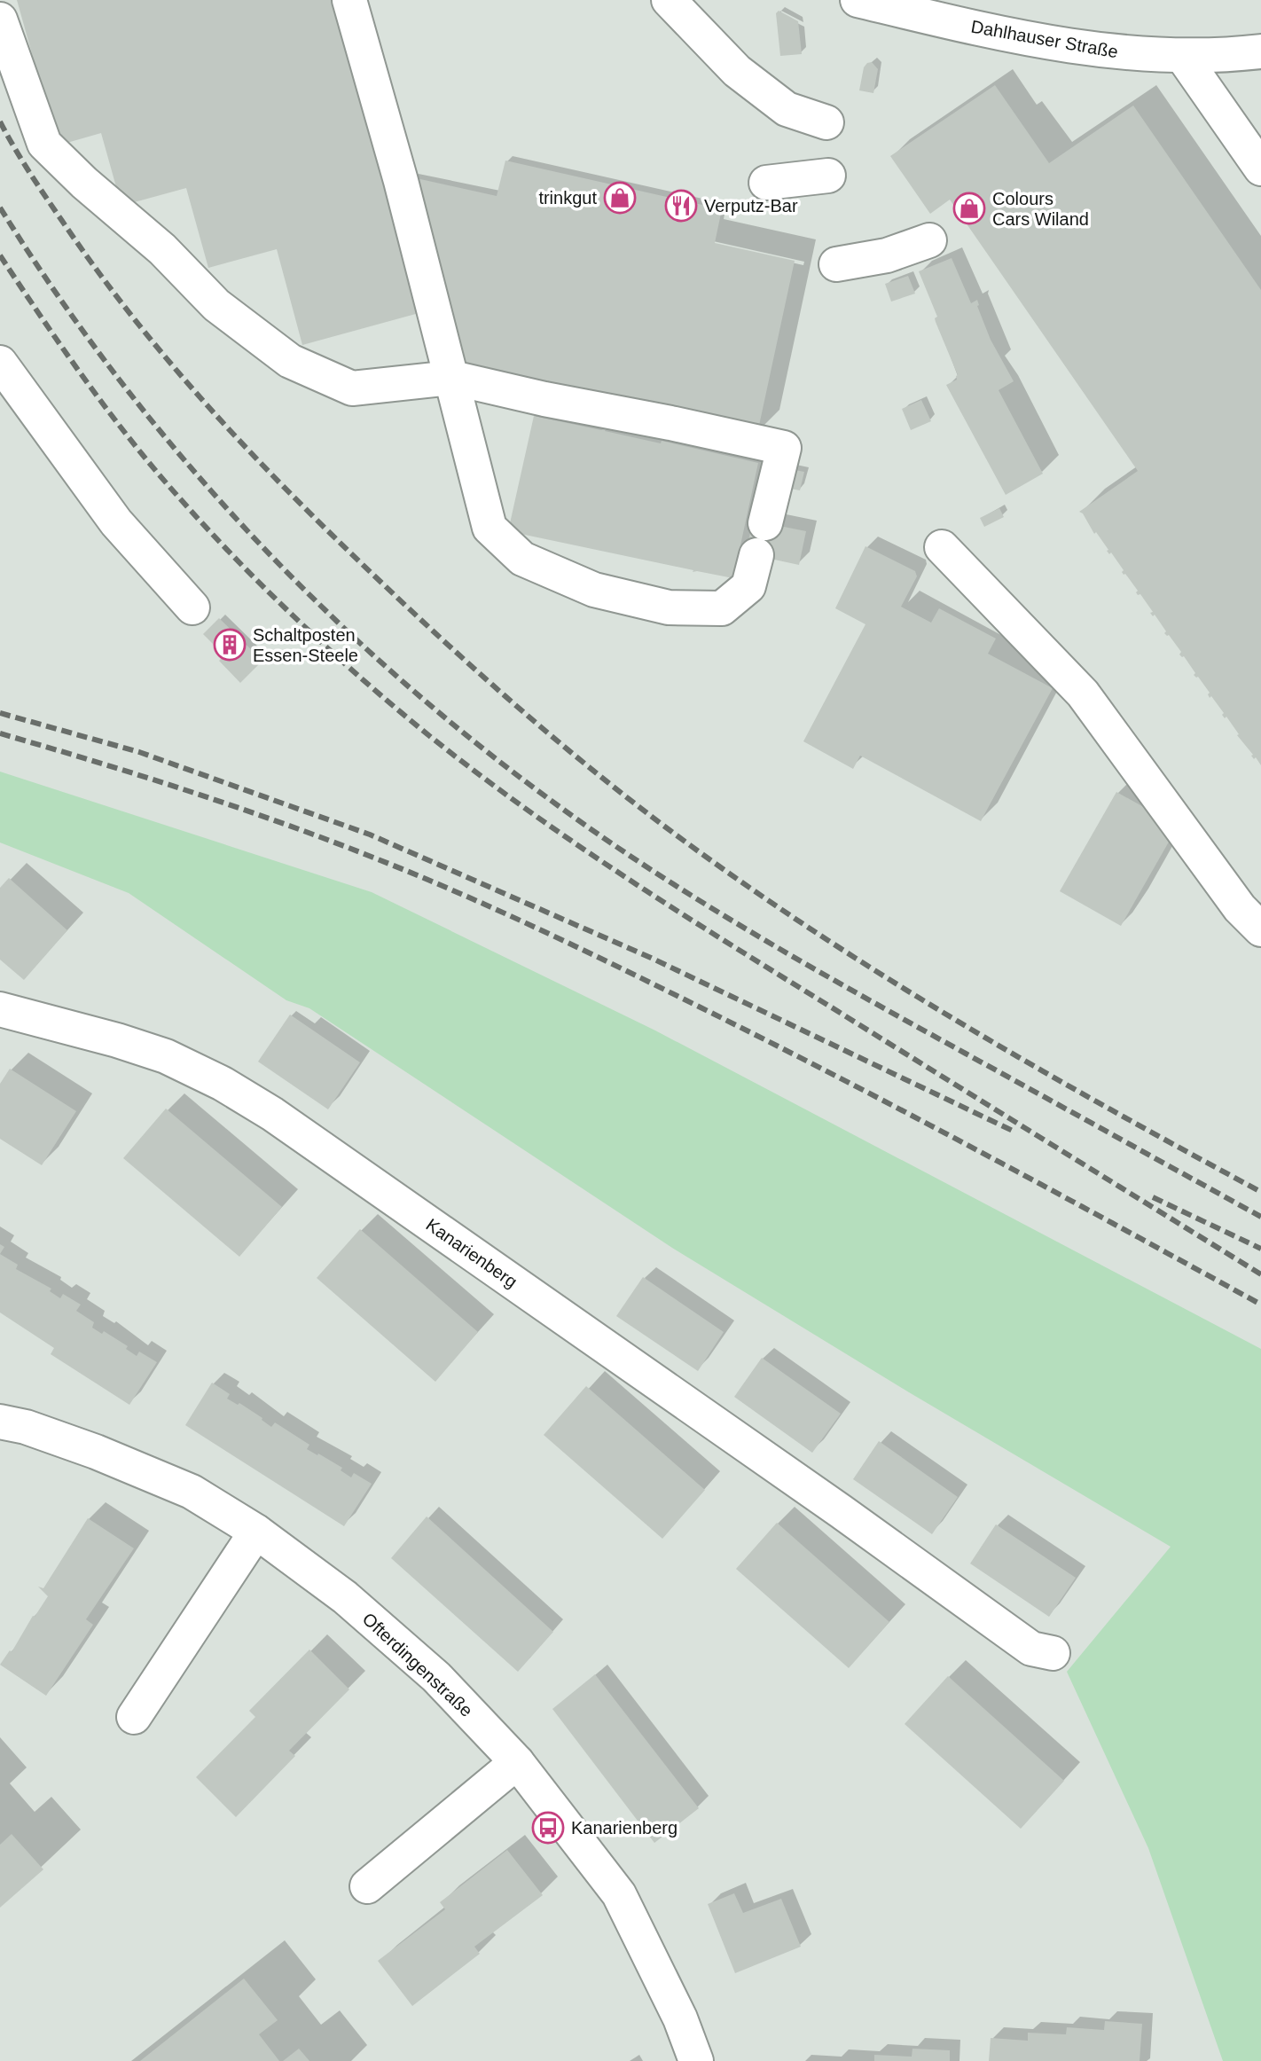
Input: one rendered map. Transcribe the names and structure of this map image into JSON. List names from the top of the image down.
{
  "streets": {
    "street": ["Dahlhauser Straße", "Kanarienberg", "Ofterdingenstraße"]
  },
  "places": {
    "shop": ["trinkgut", "Colours Cars Wiland"],
    "restaurant": ["Verputz-Bar"],
    "building": ["Schaltposten Essen-Steele"],
    "bus stop": ["Kanarienberg"]
  }
}
